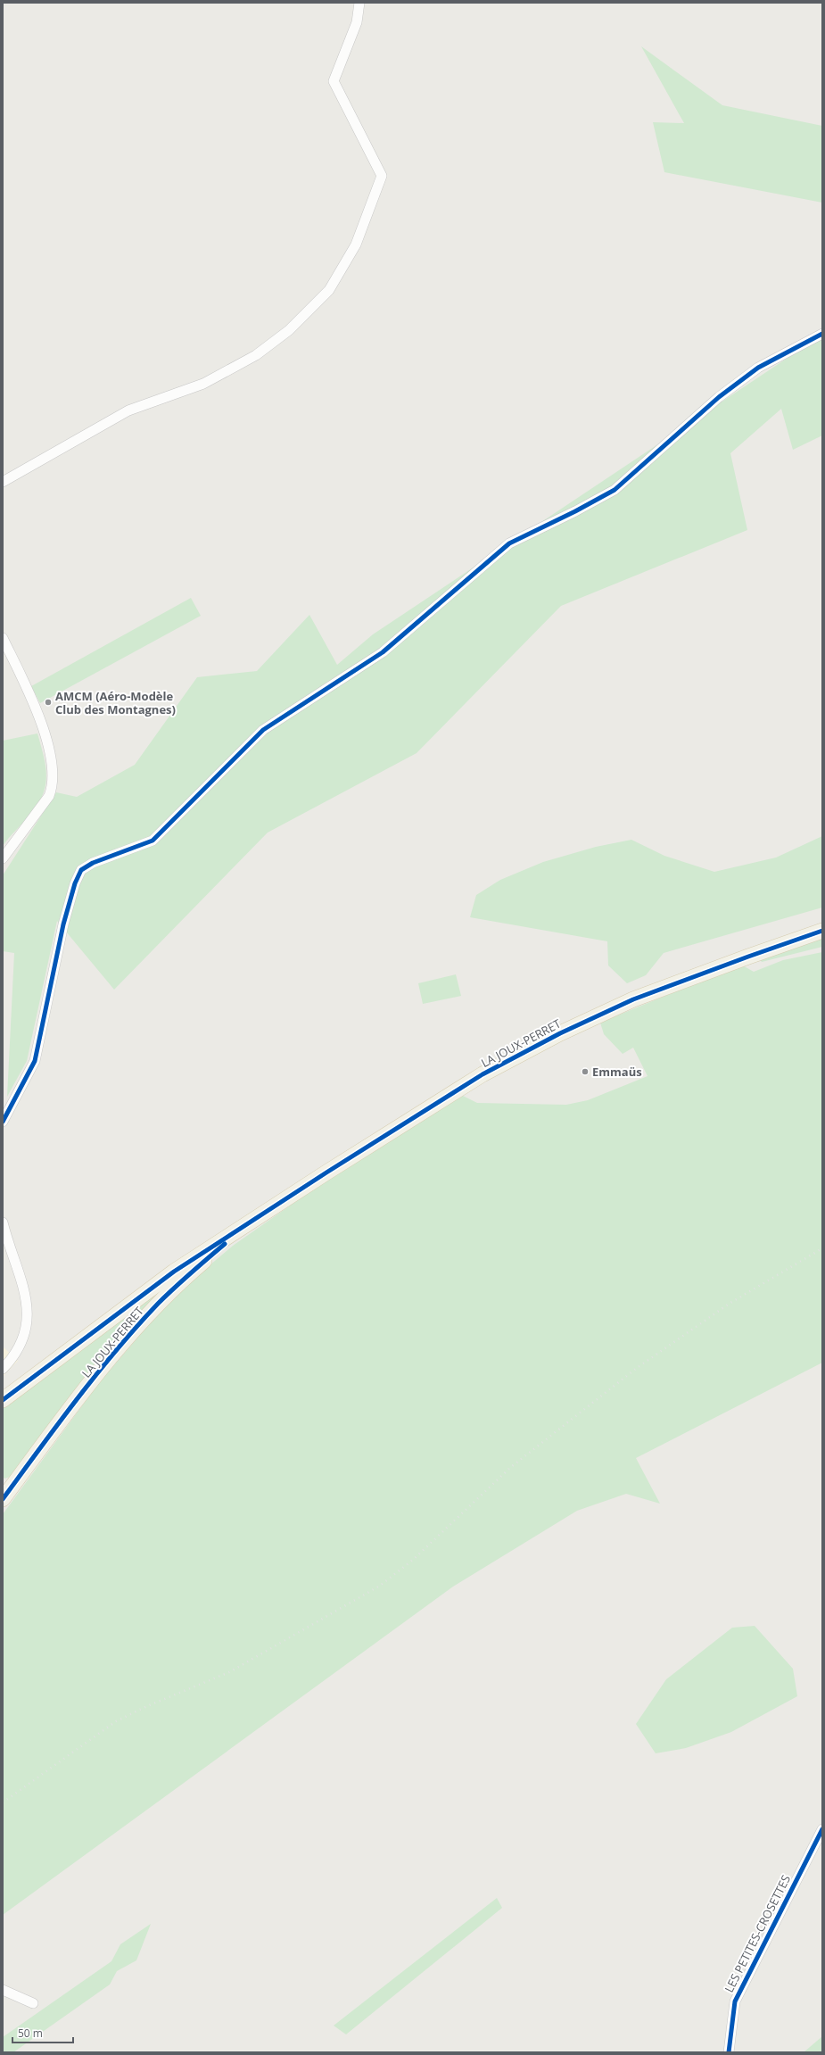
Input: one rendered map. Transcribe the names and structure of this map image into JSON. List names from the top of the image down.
{
  "streets": {
    "main road": ["LA JOUX-PERRET"],
    "street": ["LES PETITES-CROSETTES"]
  },
  "places": ["AMCM (Aéro-Modèle Club des Montagnes)", "Emmaüs"],
  "scale_bar": "50 m"
}
